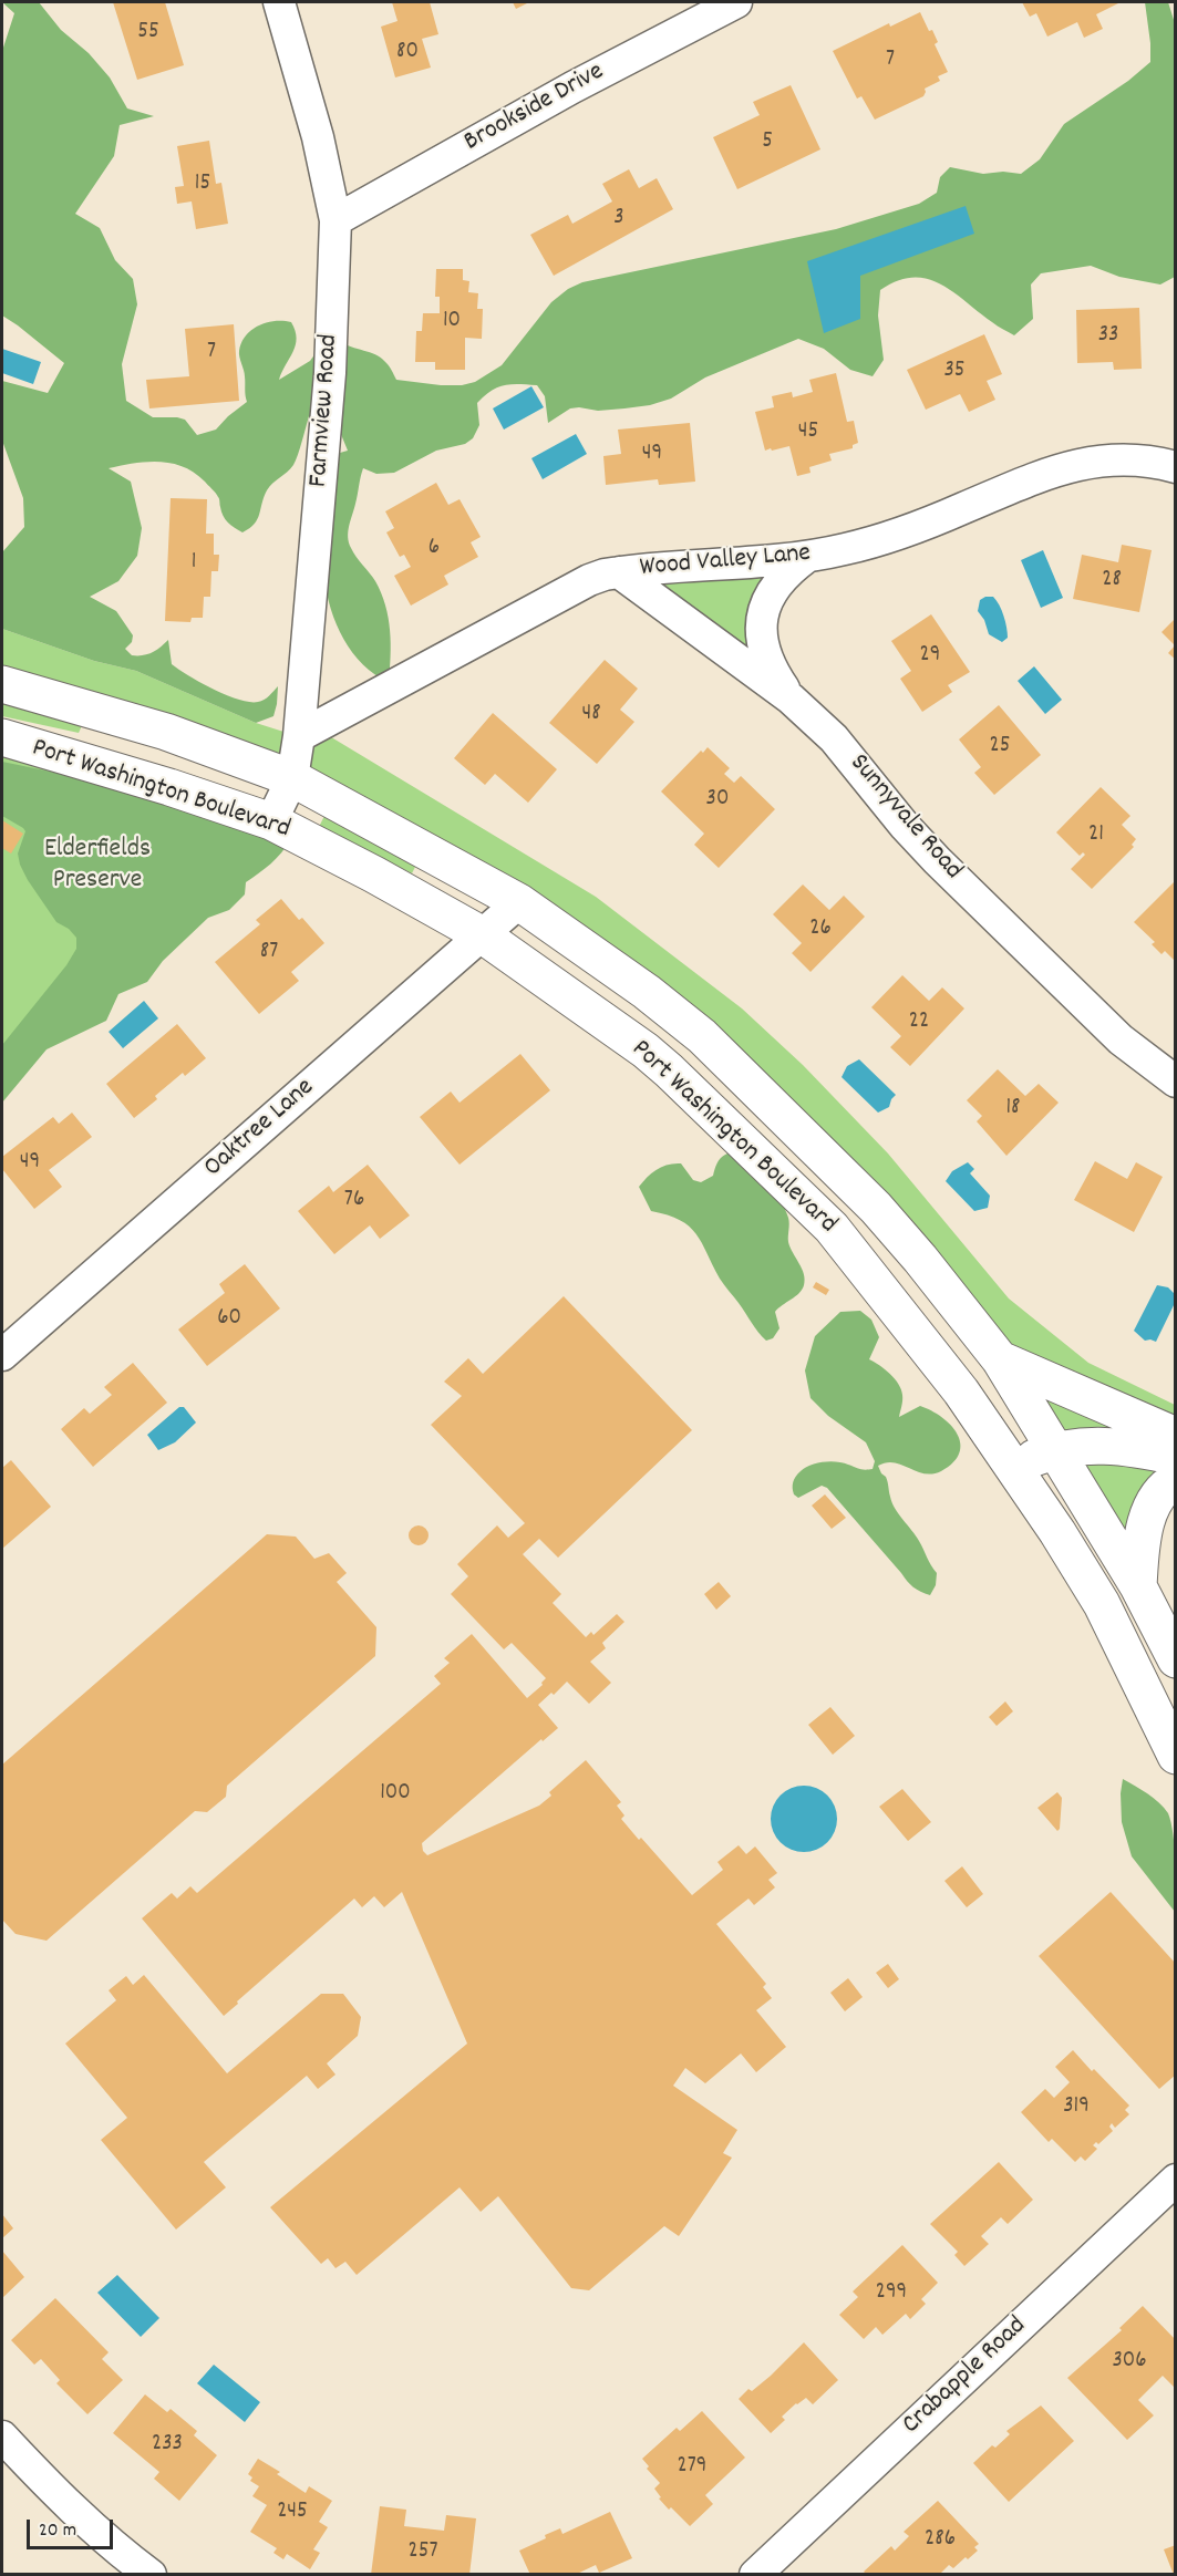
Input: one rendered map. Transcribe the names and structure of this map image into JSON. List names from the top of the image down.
{
  "streets": {
    "main road": ["Port Washington Boulevard"],
    "street": [
      "Brookside Drive",
      "Farmview Road",
      "Wood Valley Lane",
      "Sunnyvale Road",
      "Oaktree Lane",
      "Crabapple Road"
    ]
  },
  "crossings": [
    ["Brookside Drive", "Farmview Road"],
    ["Farmview Road", "Wood Valley Lane"],
    ["Farmview Road", "Port Washington Boulevard"],
    ["Wood Valley Lane", "Sunnyvale Road"],
    ["Port Washington Boulevard", "Oaktree Lane"]
  ],
  "parks": ["Elderfields Preserve"],
  "house_numbers": [
    "55",
    "80",
    "7",
    "5",
    "15",
    "3",
    "10",
    "33",
    "7",
    "35",
    "45",
    "49",
    "6",
    "1",
    "28",
    "29",
    "48",
    "25",
    "30",
    "21",
    "26",
    "87",
    "22",
    "18",
    "49",
    "76",
    "60",
    "100",
    "319",
    "299",
    "306",
    "233",
    "279",
    "245",
    "286",
    "257"
  ],
  "scale_bar": "20 m"
}
